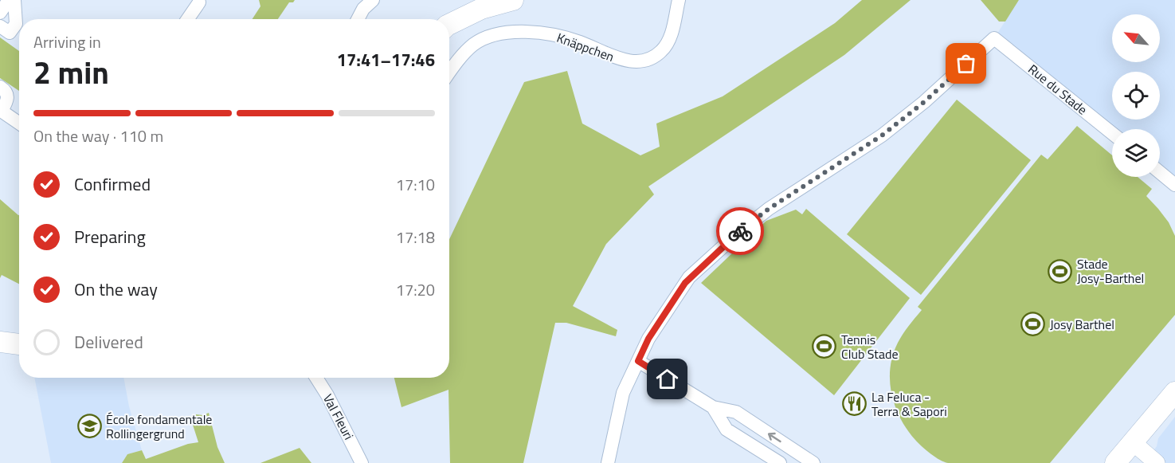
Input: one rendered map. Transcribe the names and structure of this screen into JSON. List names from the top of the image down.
{
  "streets": {
    "street": ["Knäppchen", "Rue du Stade", "Val Fleuri"]
  },
  "places": {
    "sports": ["Stade Josy-Barthel", "Josy Barthel", "Tennis Club Stade"],
    "restaurant": ["La Feluca - Terra & Sapori"],
    "school or university": ["École fondamentale Rollingergrund"]
  },
  "north": "top left",
  "page": {
    "heading": ["2 min", "Arriving in", "17:41–17:46"],
    "bar": "On the way · 110 m",
    "list": [
      ["Confirmed", "17:10"],
      ["Preparing", "17:18"],
      ["On the way", "17:20"],
      "Delivered"
    ]
  }
}
